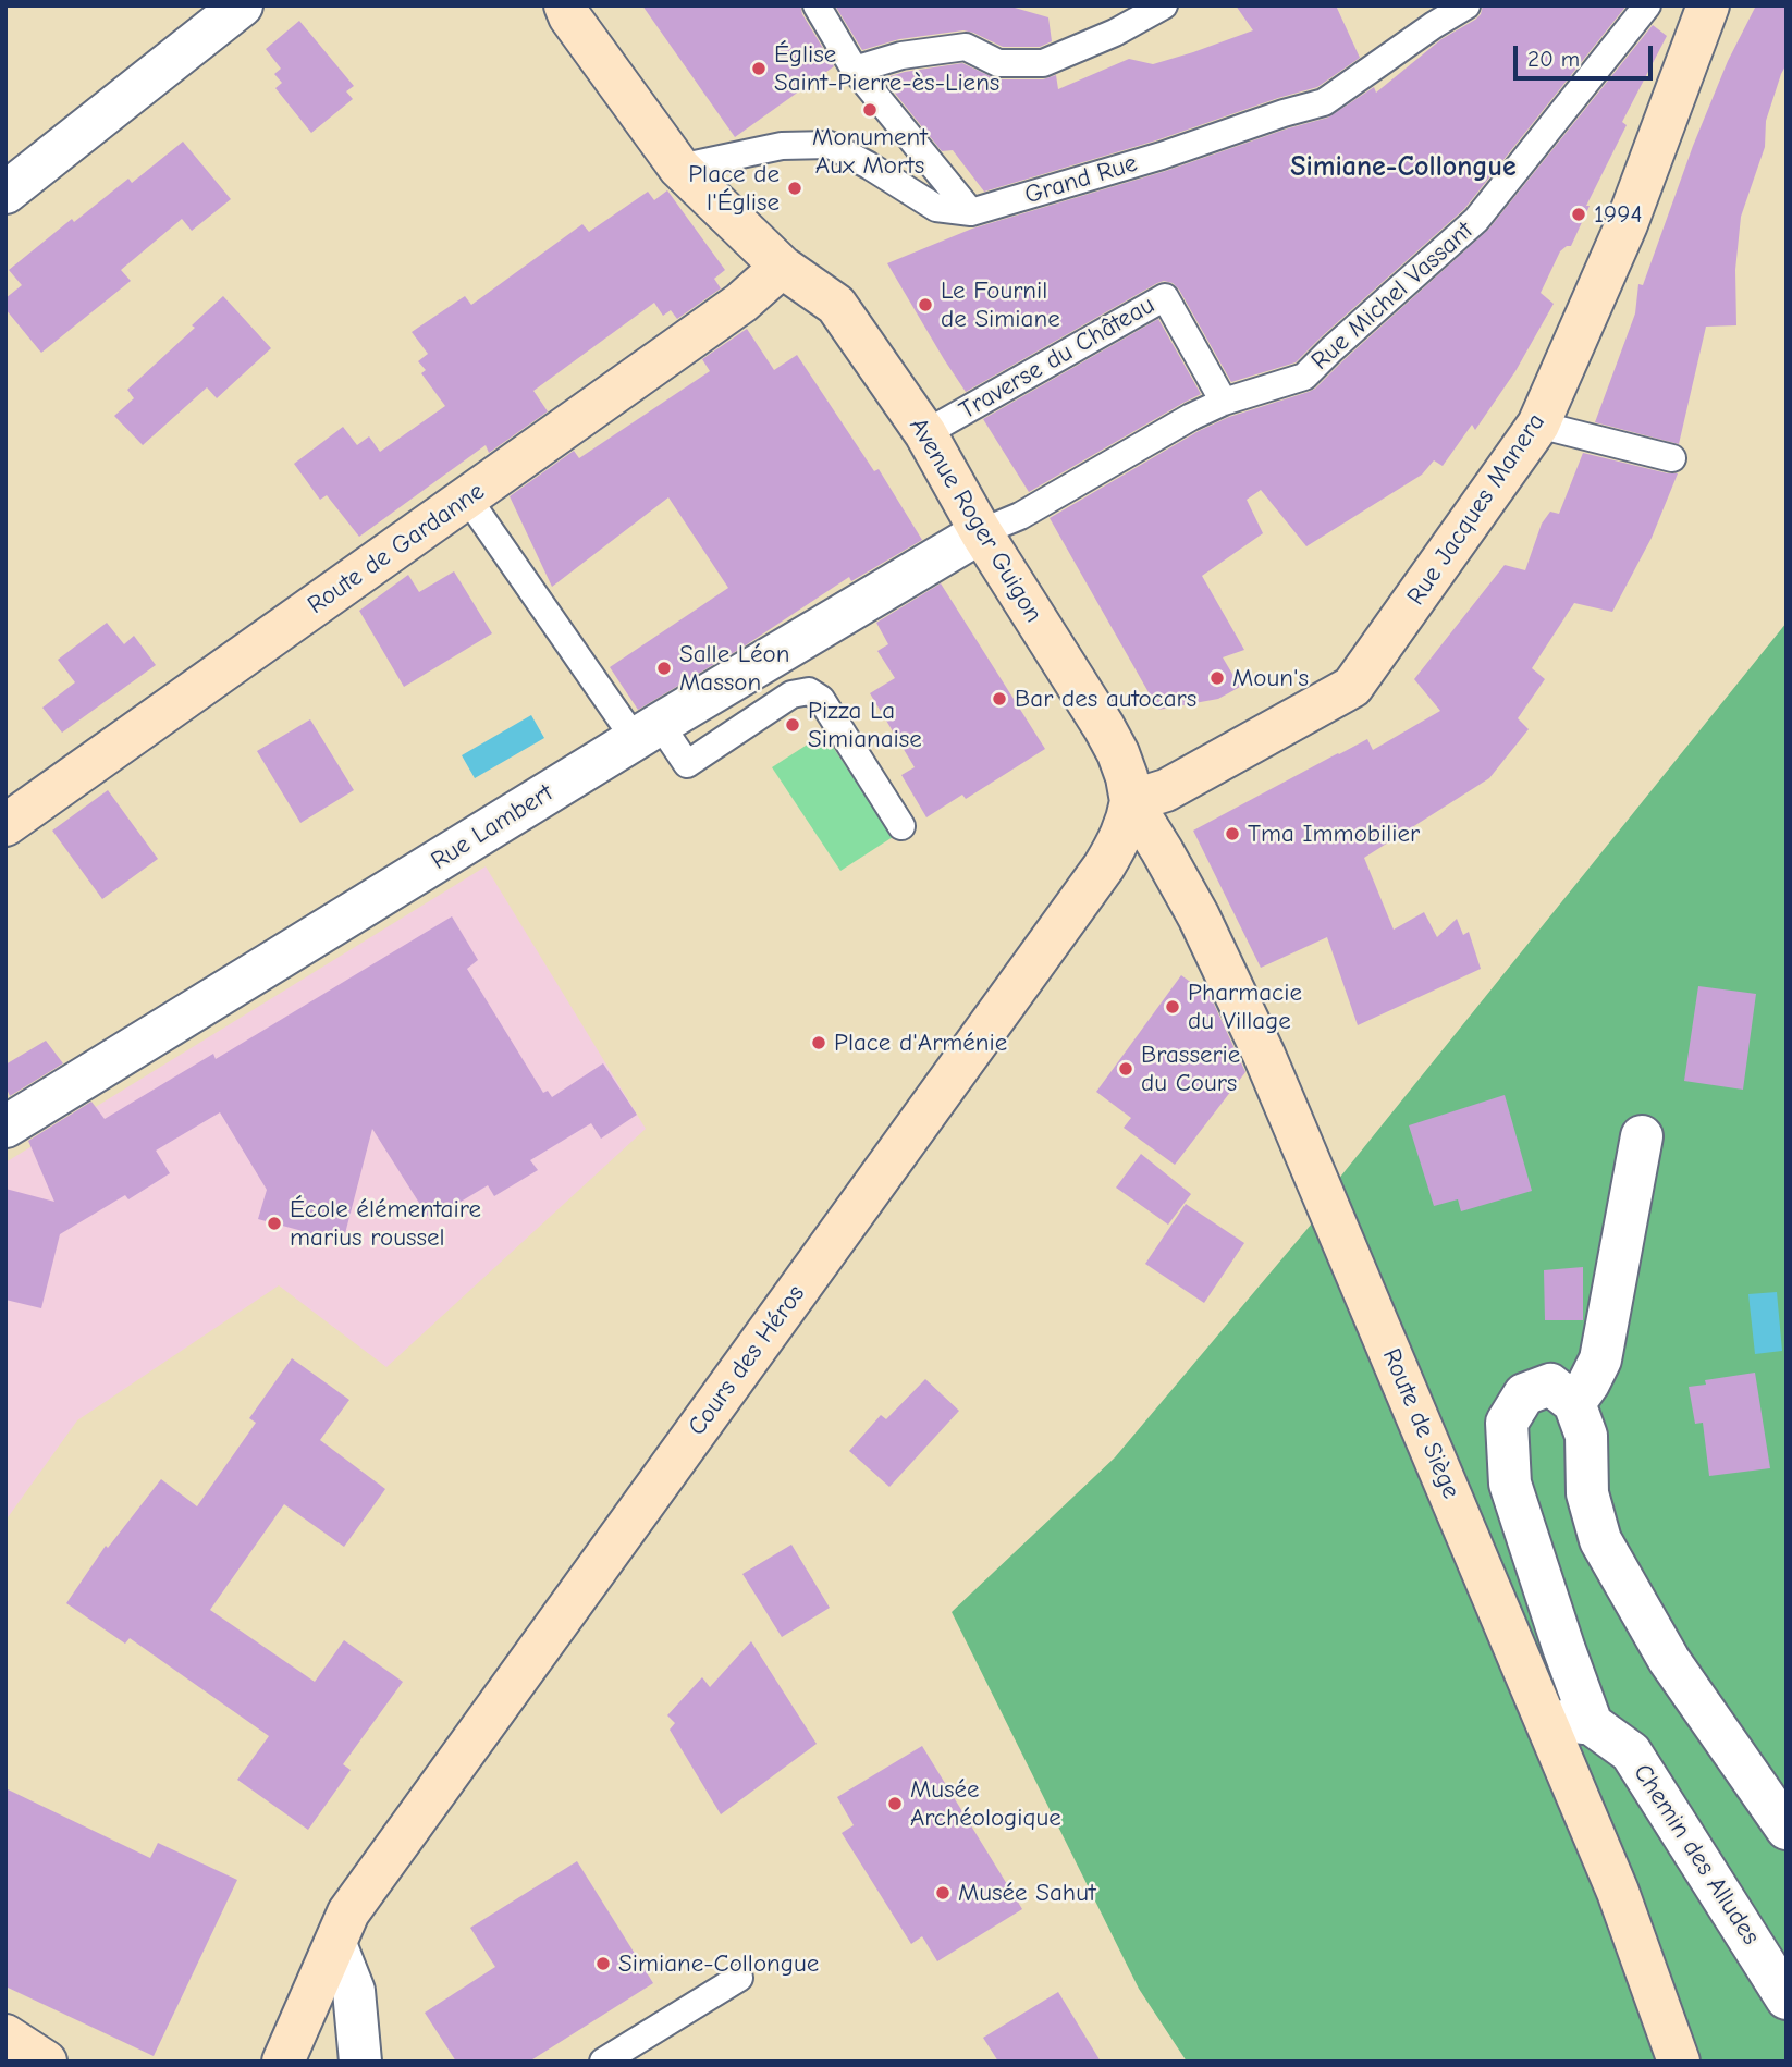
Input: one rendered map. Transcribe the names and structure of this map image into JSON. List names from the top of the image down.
{
  "streets": {
    "main road": [
      "Rue Jacques Manera",
      "Avenue Roger Guigon",
      "Route de Gardanne",
      "Cours des Héros",
      "Route de Siège"
    ],
    "street": ["Rue Lambert", "Chemin des Alludes"],
    "lane": ["Grand Rue", "Rue Michel Vassant", "Traverse du Château"]
  },
  "crossings": [
    ["Grand Rue", "Avenue Roger Guigon"],
    ["Rue Michel Vassant", "Traverse du Château"],
    ["Rue Michel Vassant", "Avenue Roger Guigon"],
    ["Rue Michel Vassant", "Rue Lambert"],
    ["Traverse du Château", "Avenue Roger Guigon"],
    ["Rue Jacques Manera", "Avenue Roger Guigon"],
    ["Rue Jacques Manera", "Cours des Héros"],
    ["Rue Jacques Manera", "Route de Siège"],
    ["Avenue Roger Guigon", "Route de Gardanne"],
    ["Avenue Roger Guigon", "Rue Lambert"],
    ["Avenue Roger Guigon", "Cours des Héros"],
    ["Avenue Roger Guigon", "Route de Siège"],
    ["Cours des Héros", "Route de Siège"]
  ],
  "districts": ["Simiane-Collongue"],
  "places": [
    "Église Saint-Pierre-ès-Liens",
    "Monument Aux Morts",
    "Place de l'Église",
    "1994",
    "Le Fournil de Simiane",
    "Salle Léon Masson",
    "Moun's",
    "Bar des autocars",
    "Pizza La Simianaise",
    "Tma Immobilier",
    "Pharmacie du Village",
    "Place d'Arménie",
    "Brasserie du Cours",
    "École élémentaire marius roussel",
    "Musée Archéologique",
    "Musée Sahut",
    "Simiane-Collongue"
  ],
  "scale_bar": "20 m"
}
